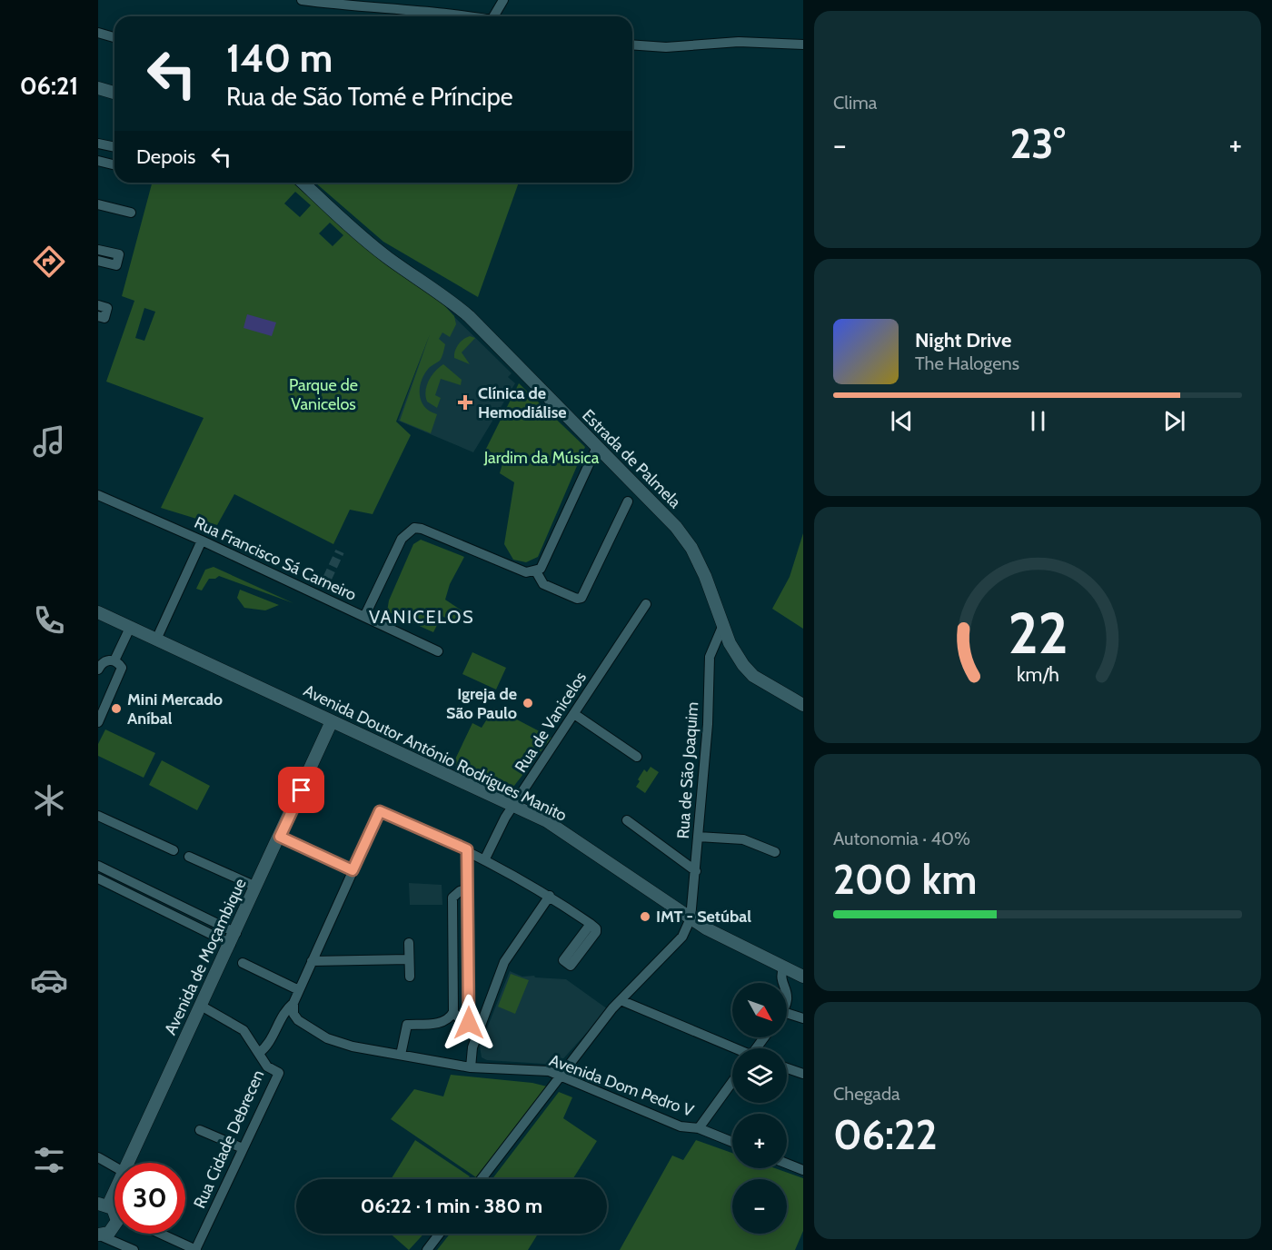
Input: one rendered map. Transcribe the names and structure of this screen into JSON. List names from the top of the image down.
{
  "streets": {
    "street": [
      "Estrada de Palmela",
      "Rua Francisco Sá Carneiro",
      "Rua de Vanicelos",
      "Avenida Doutor António Rodrigues Manito",
      "Rua de São Joaquim",
      "Avenida de Moçambique",
      "Avenida Dom Pedro V",
      "Rua Cidade Debrecen"
    ]
  },
  "crossings": [
    ["Estrada de Palmela", "Rua de São Joaquim"],
    ["Rua de Vanicelos", "Avenida Doutor António Rodrigues Manito"],
    ["Avenida Doutor António Rodrigues Manito", "Rua de São Joaquim"],
    ["Avenida Doutor António Rodrigues Manito", "Avenida de Moçambique"],
    ["Avenida de Moçambique", "Rua Cidade Debrecen"]
  ],
  "districts": ["VANICELOS"],
  "parks": ["Parque de Vanicelos", "Jardim da Música"],
  "places": {
    "health": ["Clínica de Hemodiálise"],
    "other": ["Igreja de São Paulo", "Mini Mercado Aníbal", "IMT - Setúbal"]
  },
  "north": "bottom right",
  "page": {
    "tabs": "06:21",
    "tile": [
      "Clima",
      ["Autonomia · 40%", "200 km"],
      ["Chegada", "06:22"]
    ],
    "turn": ["140 m", "Rua de São Tomé e Príncipe"],
    "heat": ["−", "23°", "+"],
    "then": "Depois",
    "song": ["Night Drive", "The Halogens"],
    "map_buttons": ["+", "−"],
    "limit": "30",
    "trip": "06:22 · 1 min · 380 m",
    "gauge": ["22", "km/h"]
  }
}
